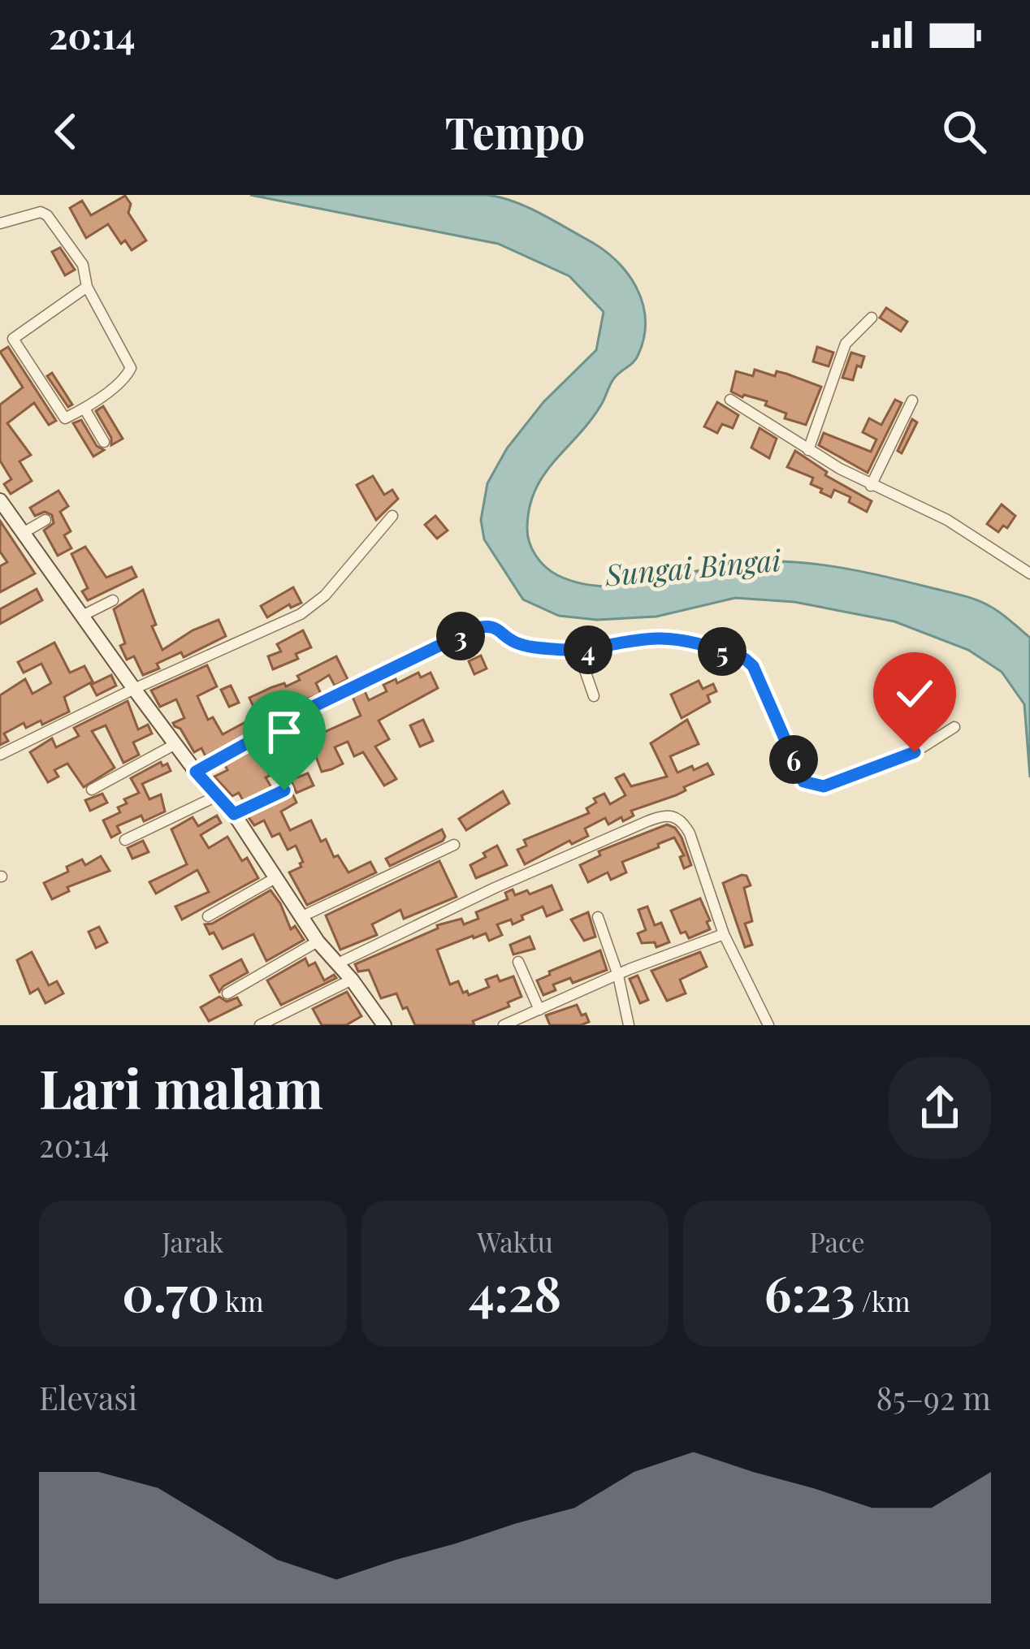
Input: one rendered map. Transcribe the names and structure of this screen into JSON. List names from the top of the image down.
{
  "water": ["Sungai Bingai"],
  "page": {
    "status": "20:14",
    "header": "Tempo",
    "pins": [
      "3",
      "4",
      "5",
      "6"
    ],
    "heading": ["Lari malam", "20:14"],
    "stats": [
      ["Jarak", "0.70 km"],
      ["Waktu", "4:28"],
      ["Pace", "6:23 /km"]
    ],
    "chart": ["Elevasi", "85–92 m"]
  }
}
